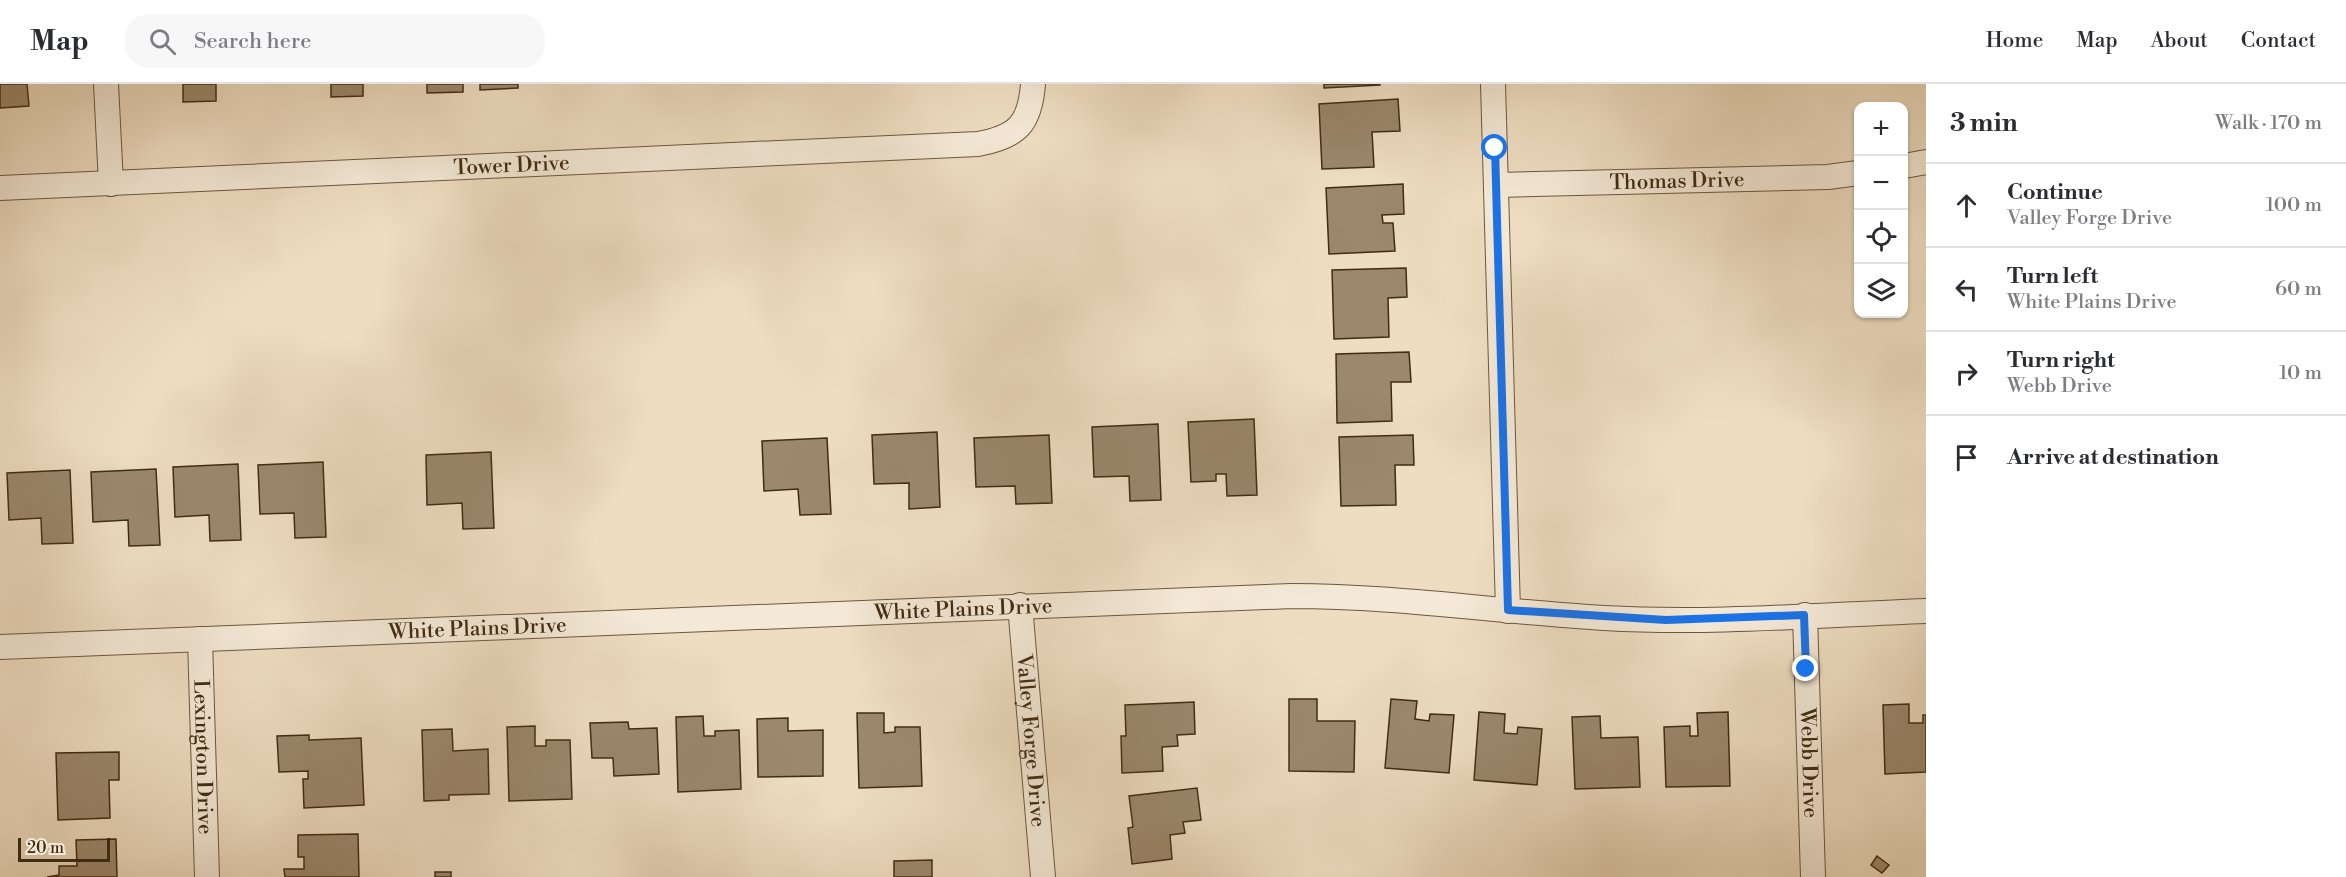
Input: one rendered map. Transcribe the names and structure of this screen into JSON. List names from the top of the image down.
{
  "streets": {
    "street": [
      "Tower Drive",
      "Thomas Drive",
      "White Plains Drive",
      "Valley Forge Drive",
      "Lexington Drive",
      "Webb Drive"
    ]
  },
  "crossings": [
    ["White Plains Drive", "Valley Forge Drive"],
    ["White Plains Drive", "Lexington Drive"],
    ["White Plains Drive", "Webb Drive"]
  ],
  "scale_bar": "20 m",
  "page": {
    "header": "Map",
    "search": "Search here",
    "nav": [
      "Home",
      "Map",
      "About",
      "Contact"
    ],
    "heading": ["3 min", "Walk · 170 m"],
    "map_buttons": ["+", "−"],
    "list": [
      ["Continue", "Valley Forge Drive", "100 m"],
      ["Turn left", "White Plains Drive", "60 m"],
      ["Turn right", "Webb Drive", "10 m"],
      "Arrive at destination"
    ],
    "scale": "20 m"
  }
}
